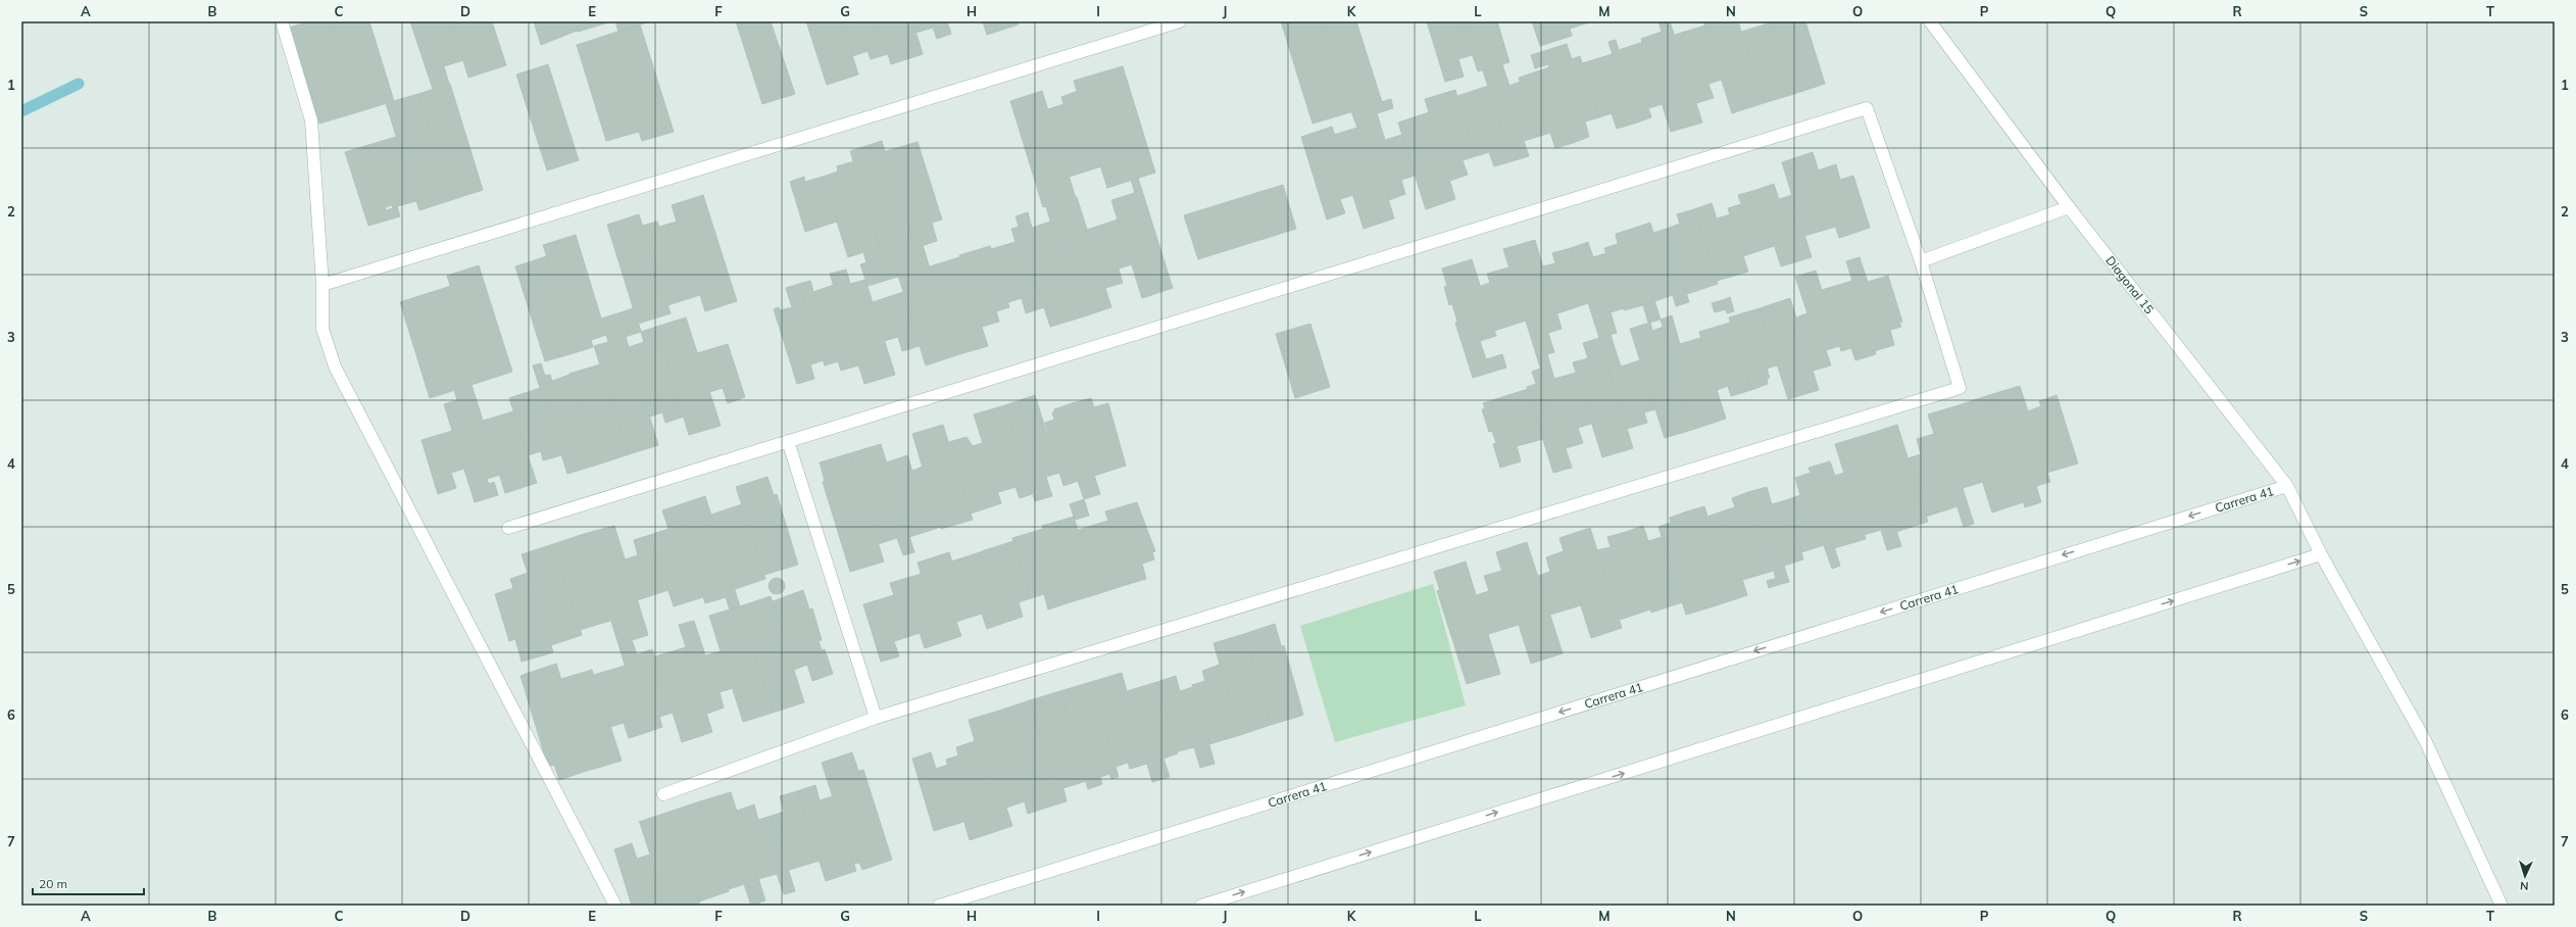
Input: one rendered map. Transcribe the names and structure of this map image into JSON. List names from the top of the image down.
{
  "streets": {
    "street": ["Diagonal 15", "Carrera 41"]
  },
  "crossings": [
    ["Diagonal 15", "Carrera 41"]
  ],
  "scale_bar": "20 m",
  "north": "bottom",
  "grid": {
    "columns": [
      "A",
      "B",
      "C",
      "D",
      "E",
      "F",
      "G",
      "H",
      "I",
      "J",
      "K",
      "L",
      "M",
      "N",
      "O",
      "P",
      "Q",
      "R",
      "S",
      "T"
    ],
    "rows": [
      "1",
      "2",
      "3",
      "4",
      "5",
      "6",
      "7"
    ]
  }
}
